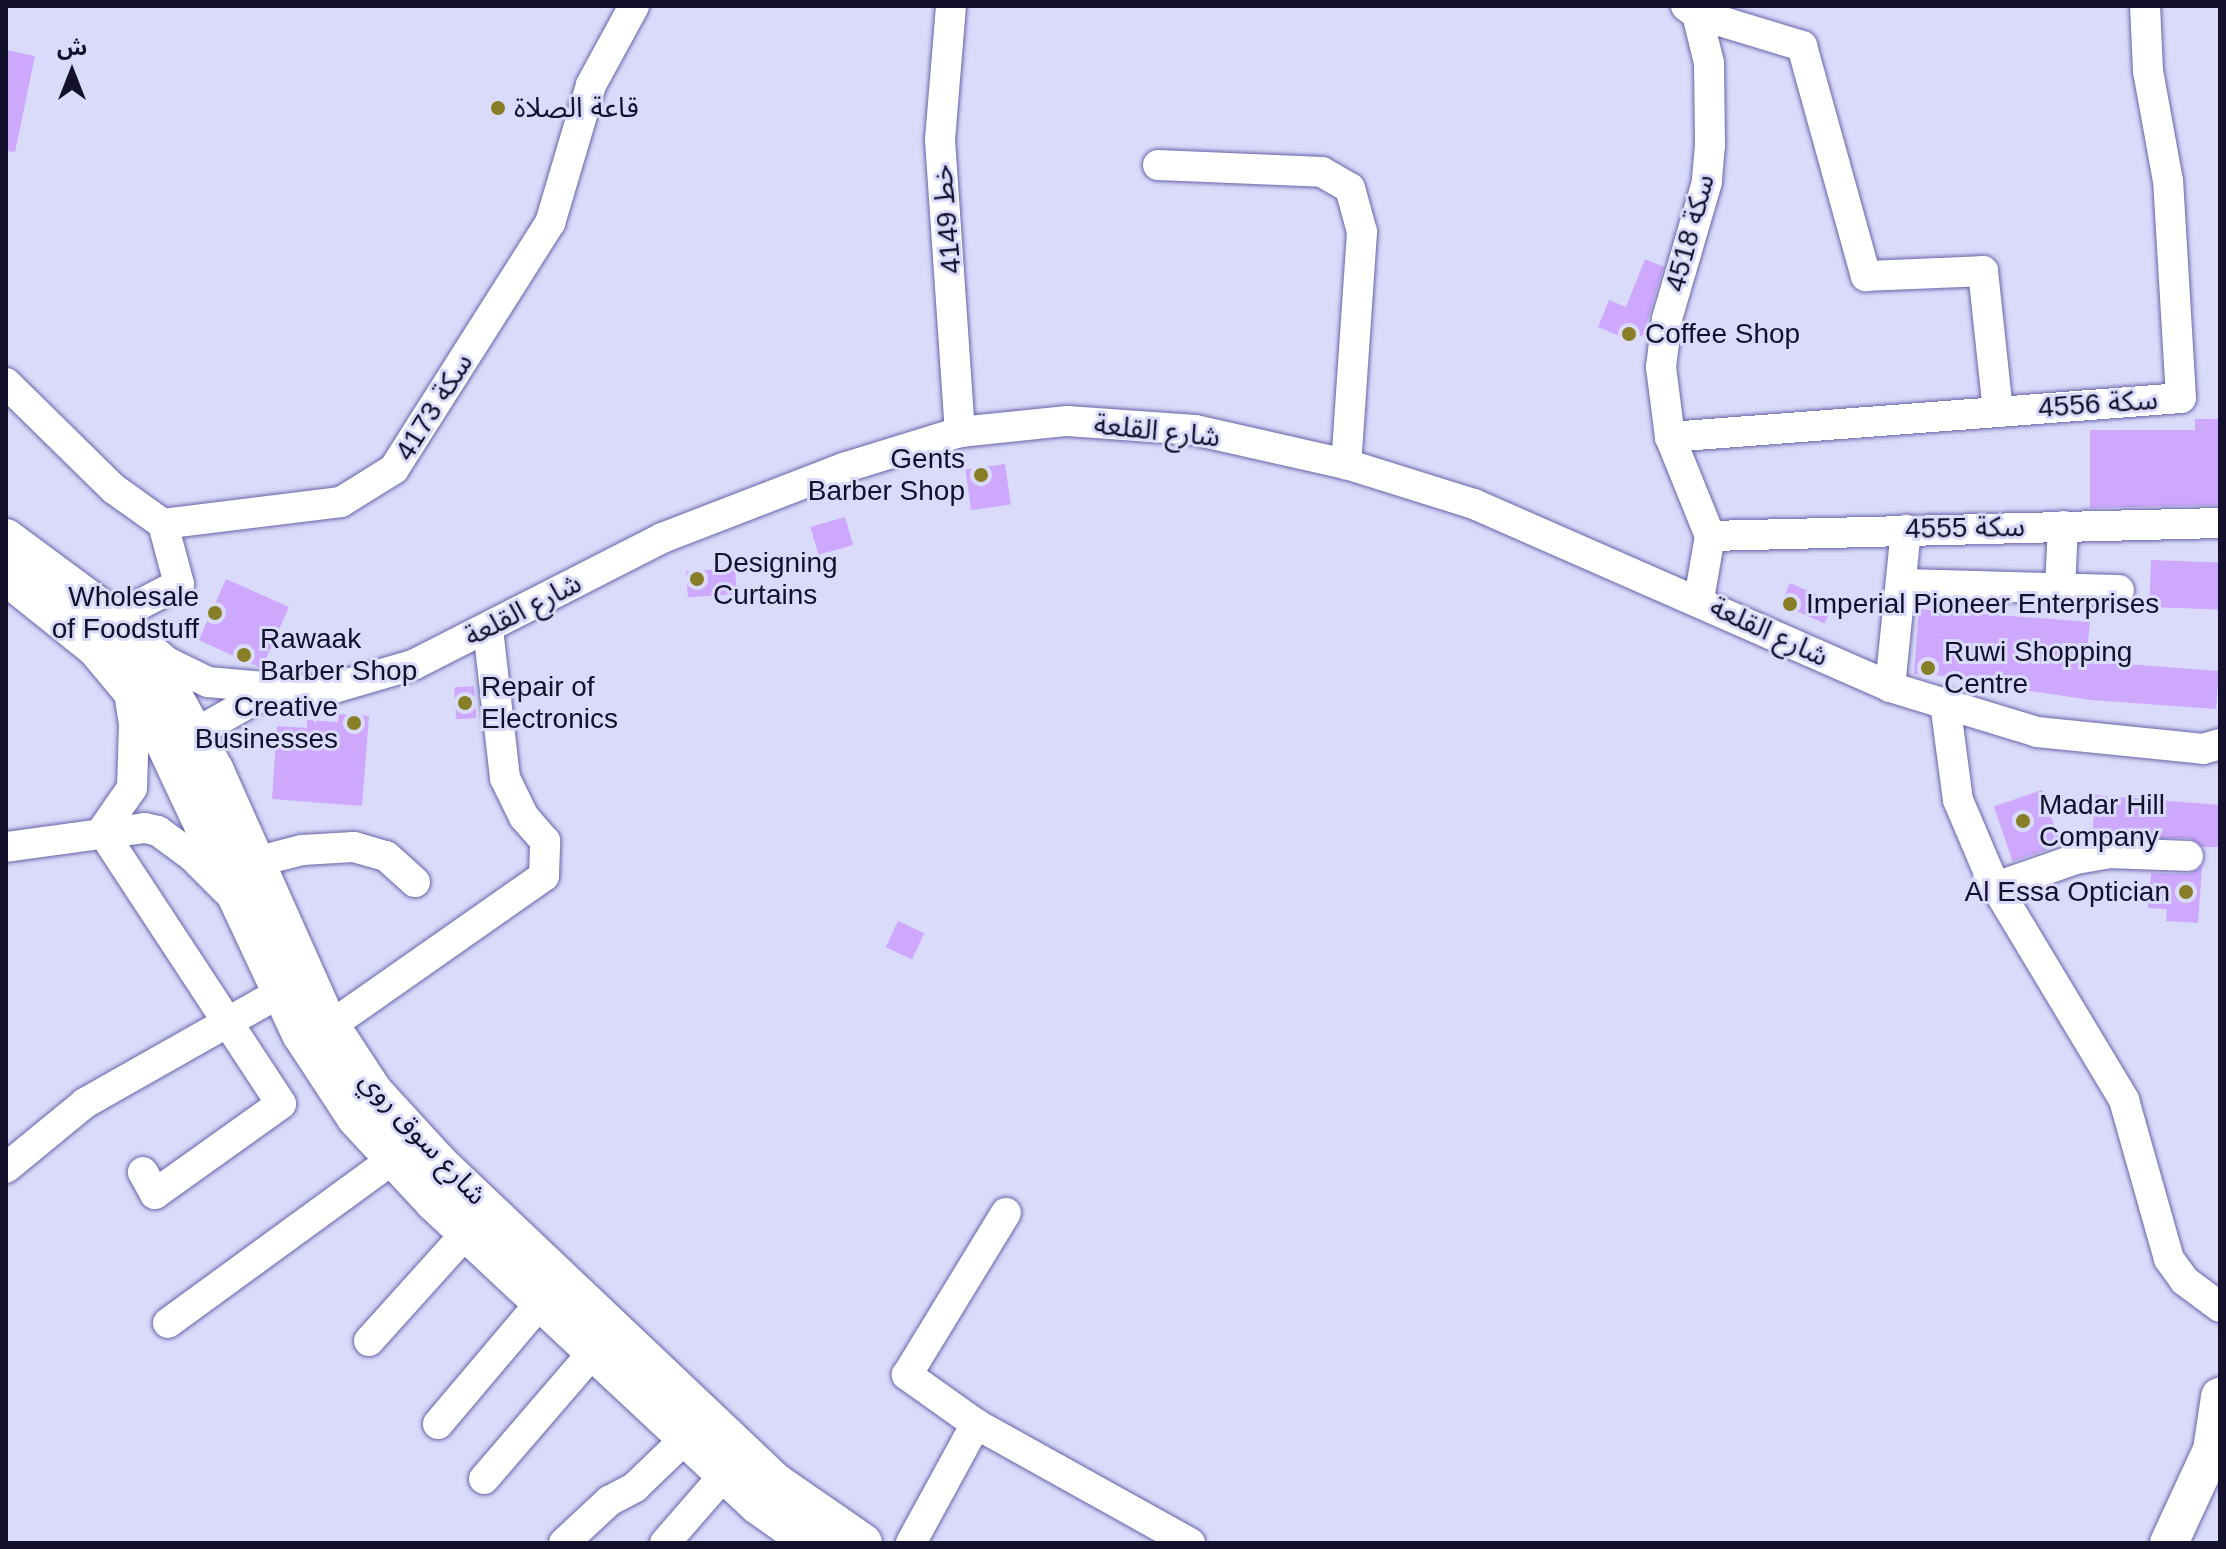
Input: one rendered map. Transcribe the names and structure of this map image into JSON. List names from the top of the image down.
{
  "streets": {
    "main road": ["شارع سوق روي"],
    "street": [
      "4149 خط",
      "سكة 4518",
      "سكة 4556",
      "سكة 4173",
      "شارع القلعة",
      "سكة 4555"
    ]
  },
  "crossings": [
    ["4149 خط", "شارع القلعة"],
    ["سكة 4518", "سكة 4556"],
    ["سكة 4518", "سكة 4555"],
    ["شارع القلعة", "شارع سوق روي"]
  ],
  "places": [
    "قاعة الصلاة",
    "Coffee Shop",
    "Gents Barber Shop",
    "Designing Curtains",
    "Imperial Pioneer Enterprises",
    "Wholesale of Foodstuff",
    "Rawaak Barber Shop",
    "Ruwi Shopping Centre",
    "Repair of Electronics",
    "Creative Businesses",
    "Madar Hill Company",
    "Al Essa Optician"
  ],
  "north": "top"
}
